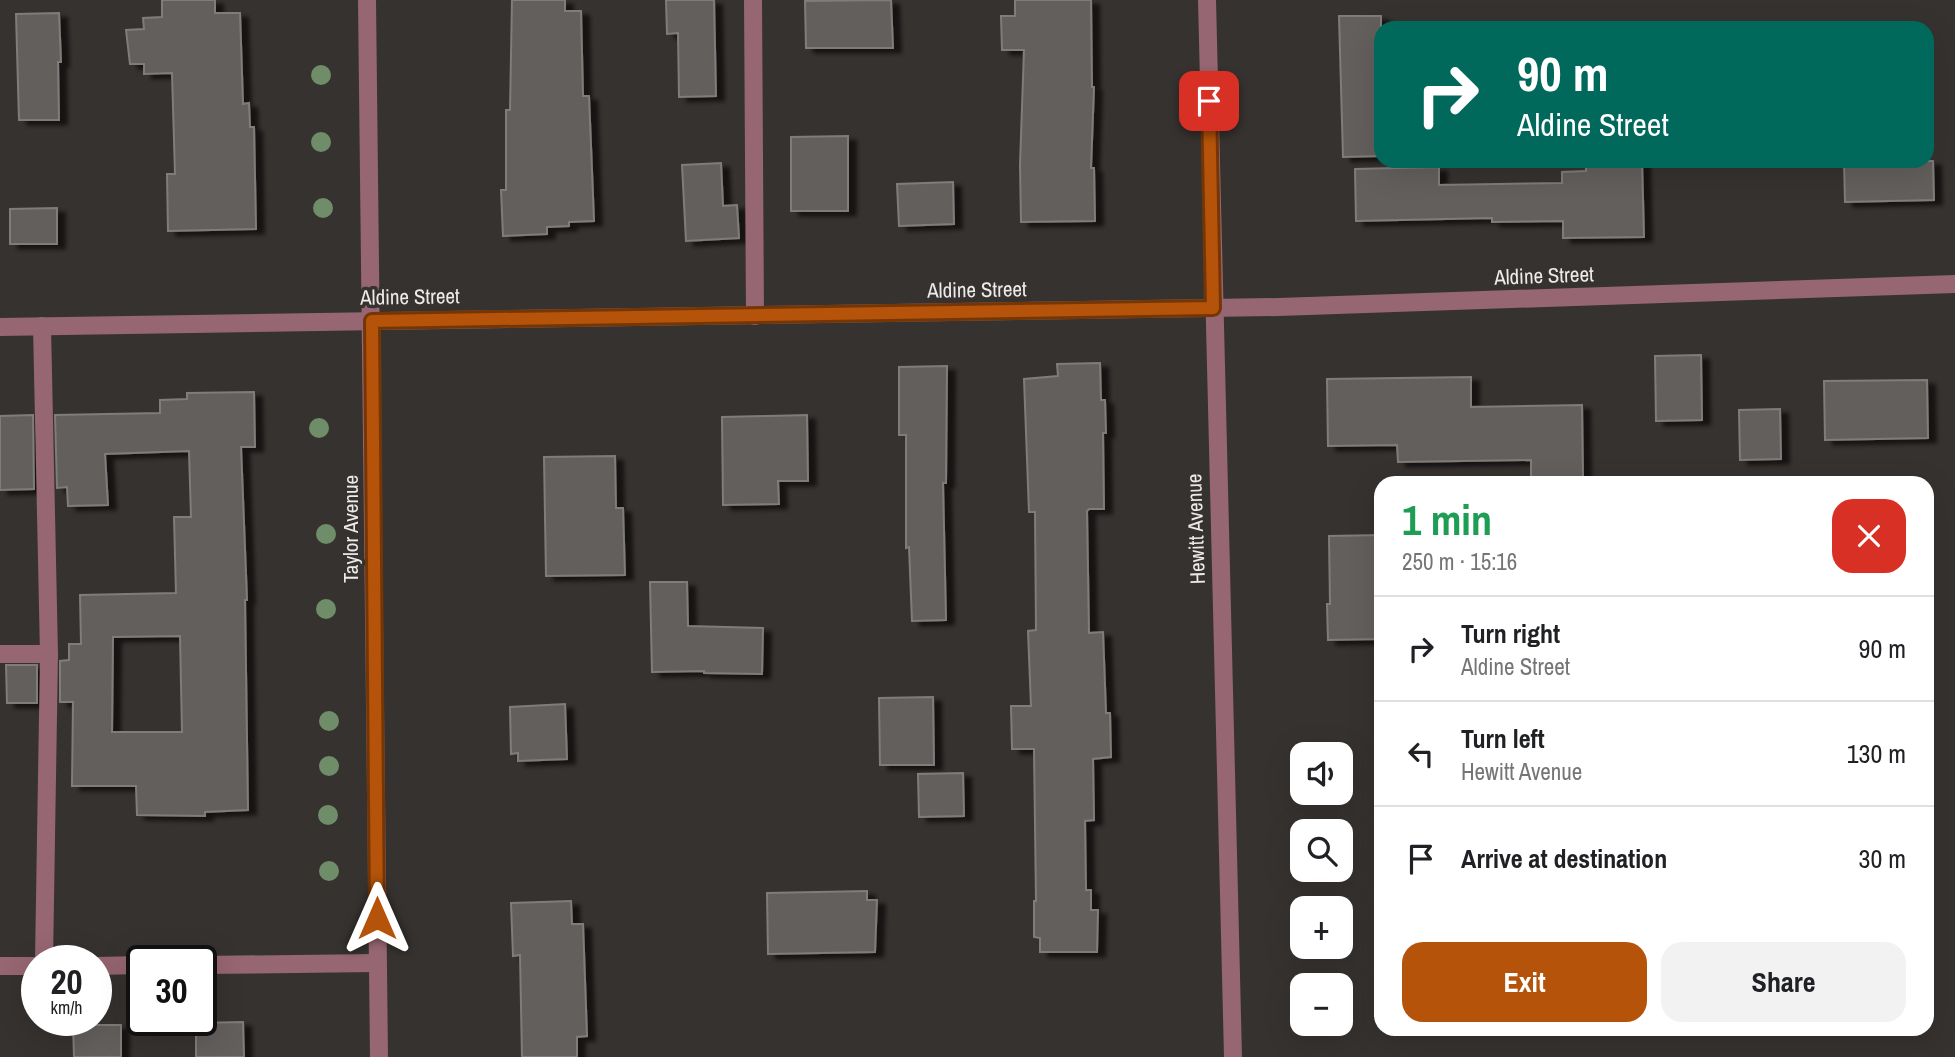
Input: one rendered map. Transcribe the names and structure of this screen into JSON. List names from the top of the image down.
{
  "streets": {
    "street": ["Aldine Street", "Taylor Avenue", "Hewitt Avenue"]
  },
  "crossings": [
    ["Aldine Street", "Taylor Avenue"],
    ["Aldine Street", "Hewitt Avenue"]
  ],
  "page": {
    "turn": ["90 m", "Aldine Street"],
    "heading": ["1 min", "250 m · 15:16"],
    "list": [
      {
        "name": "Turn right",
        "note": "Aldine Street",
        "value": "90 m"
      },
      {
        "name": "Turn left",
        "note": "Hewitt Avenue",
        "value": "130 m"
      },
      {
        "name": "Arrive at destination",
        "value": "30 m"
      }
    ],
    "map_buttons": ["+", "−"],
    "buttons": ["Exit", "Share"],
    "speed": "20 km/h",
    "limit": "30"
  }
}
